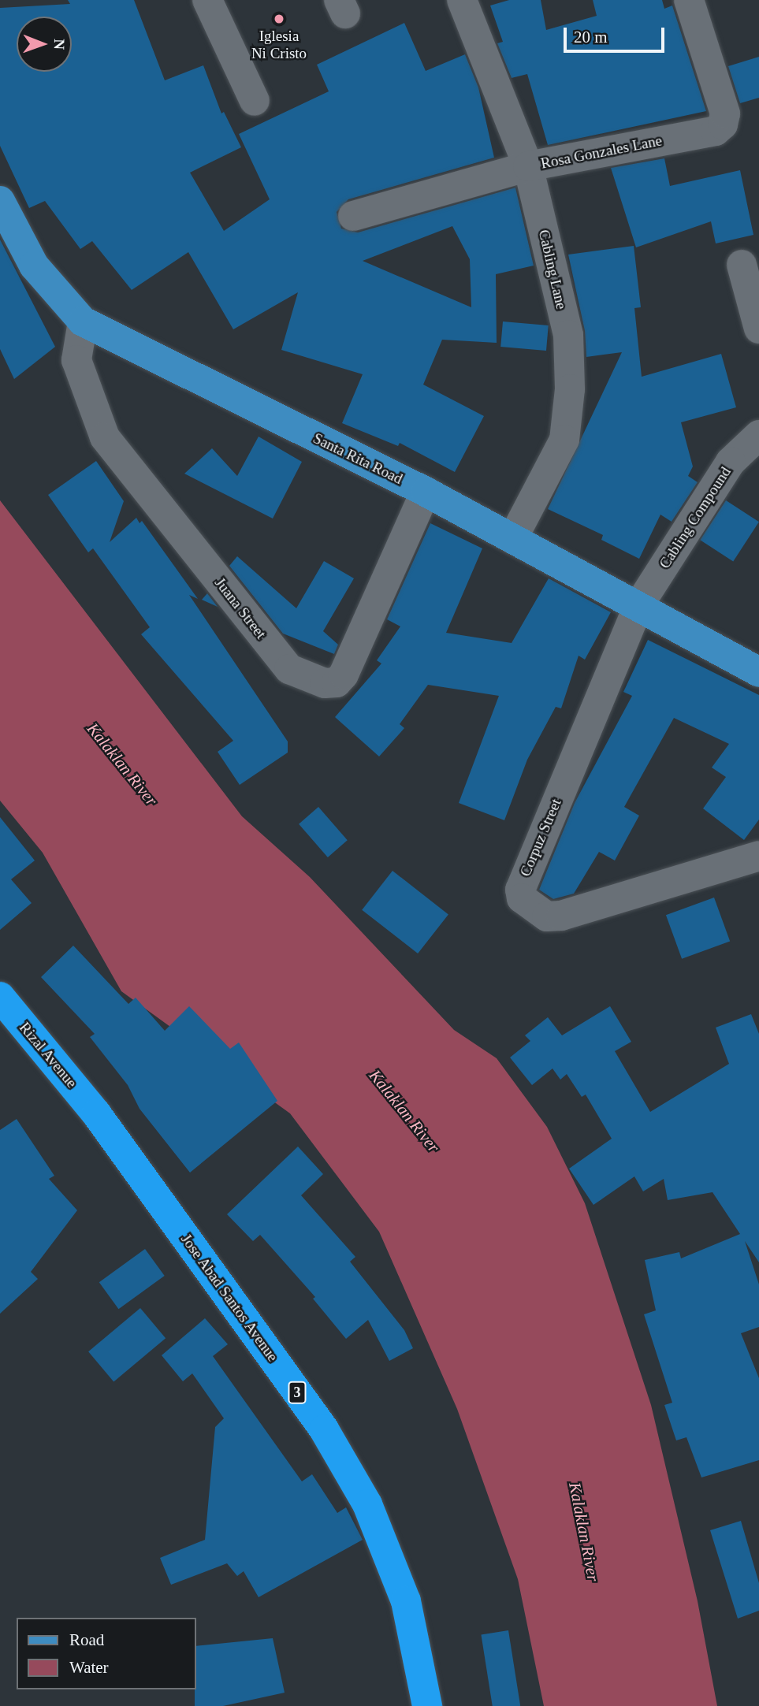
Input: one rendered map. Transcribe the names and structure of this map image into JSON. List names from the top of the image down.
{
  "streets": {
    "highway": ["Rizal Avenue", "Jose Abad Santos Avenue", "3"],
    "main road": ["Santa Rita Road"],
    "street": [
      "Rosa Gonzales Lane",
      "Cabling Lane",
      "Cabling Compound",
      "Juana Street",
      "Corpuz Street"
    ]
  },
  "crossings": [
    ["Rosa Gonzales Lane", "Cabling Lane"],
    ["Cabling Lane", "Santa Rita Road"],
    ["Santa Rita Road", "Cabling Compound"],
    ["Santa Rita Road", "Juana Street"],
    ["Santa Rita Road", "Corpuz Street"],
    ["Cabling Compound", "Corpuz Street"],
    ["Rizal Avenue", "Jose Abad Santos Avenue"]
  ],
  "water": ["Kalaklan River"],
  "places": ["Iglesia Ni Cristo"],
  "legend": ["Road", "Water"],
  "scale_bar": "20 m",
  "north": "right"
}
